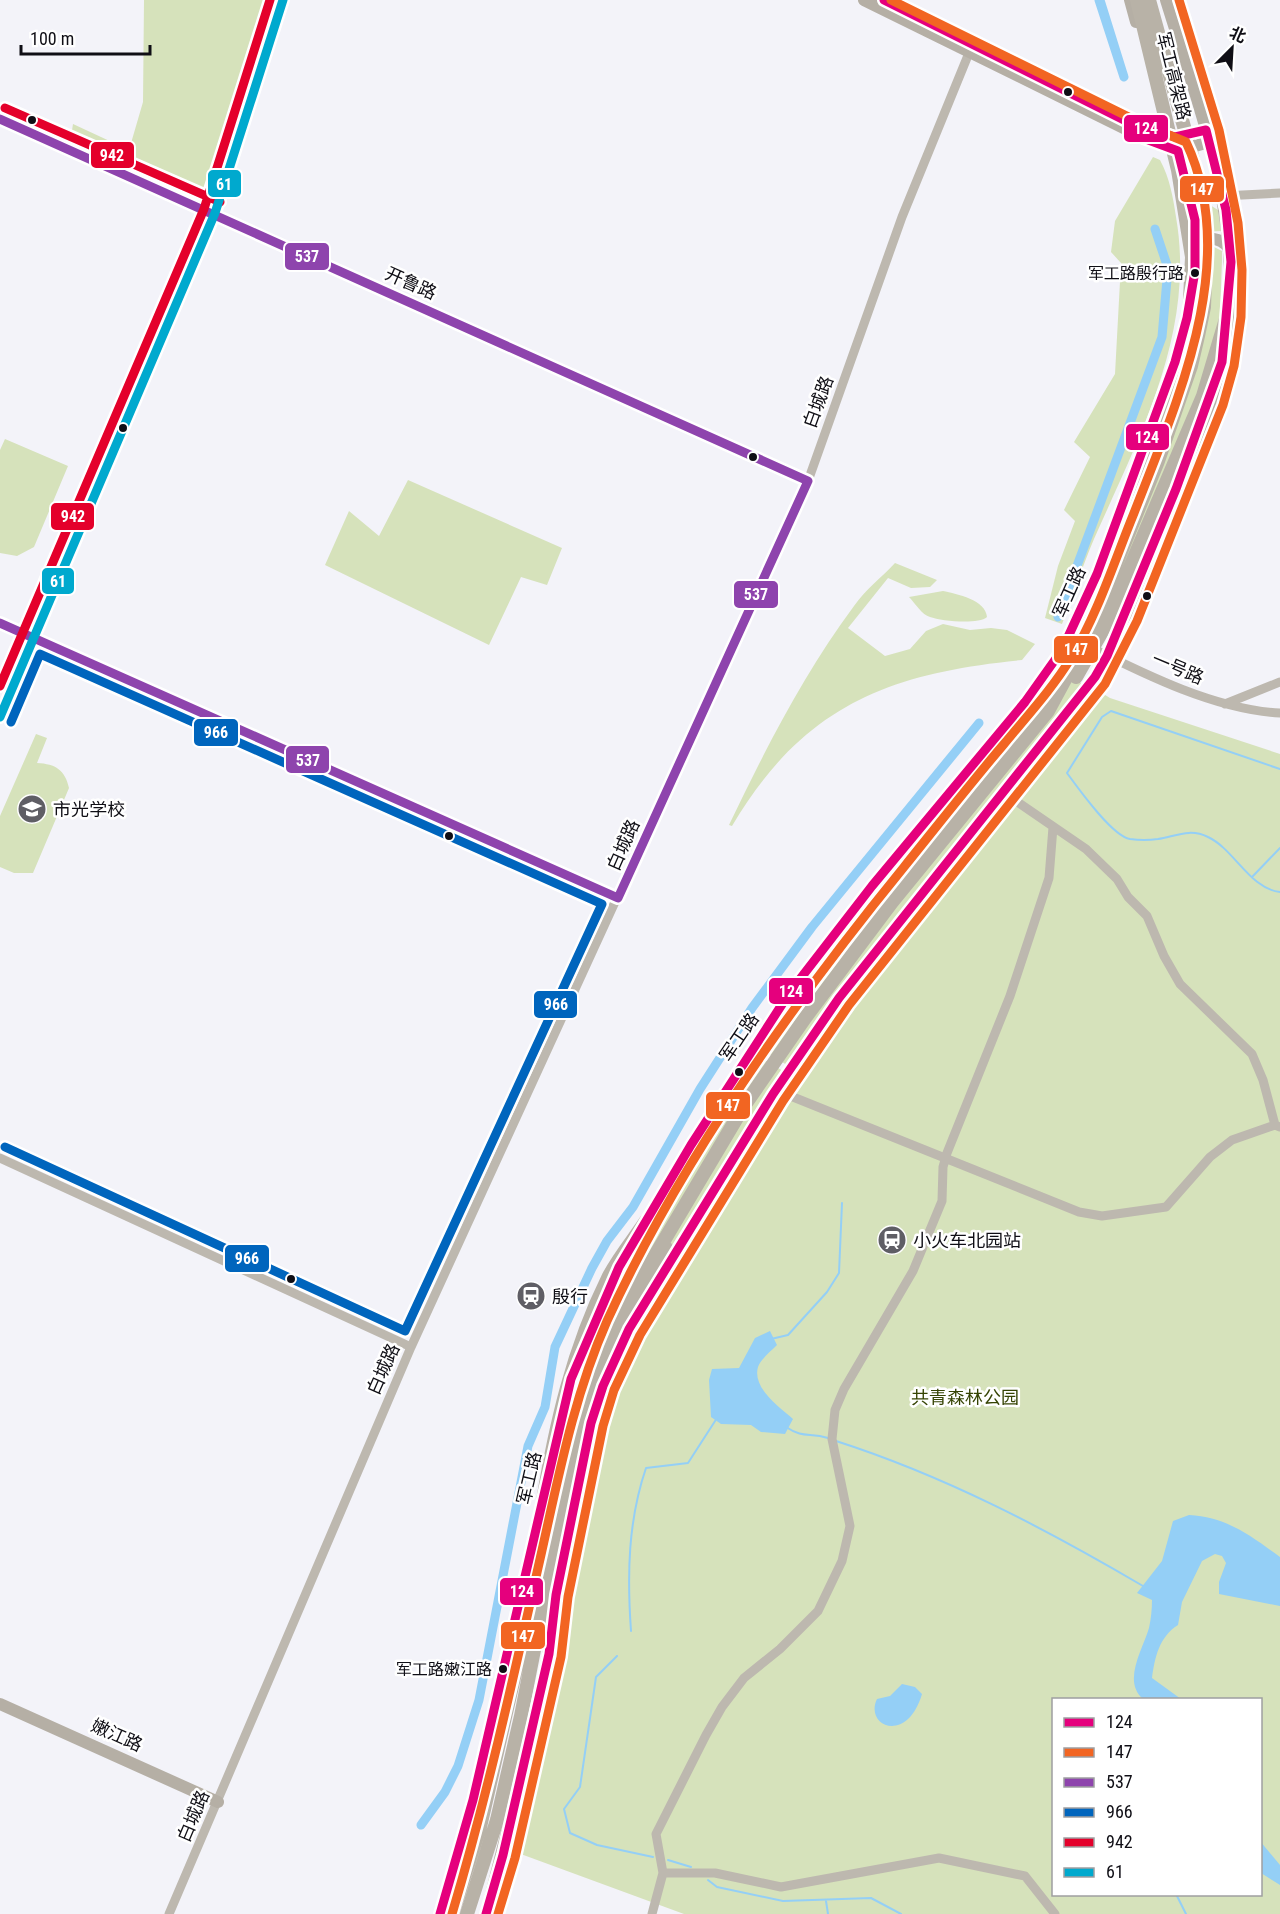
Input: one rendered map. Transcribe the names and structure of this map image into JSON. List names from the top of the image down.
{
  "streets": {
    "highway": ["军工高架路"],
    "main road": ["军工路", "嫩江路"],
    "street": ["开鲁路", "白城路", "一号路"]
  },
  "crossings": [
    ["军工高架路", "军工路"],
    ["开鲁路", "白城路"],
    ["白城路", "嫩江路"],
    ["军工路", "一号路"]
  ],
  "parks": ["共青森林公园"],
  "places": {
    "other": ["军工路殷行路", "军工路嫩江路"],
    "school or university": ["市光学校"],
    "station": ["小火车北园站", "殷行"]
  },
  "lines": [
    "transit line 124",
    "transit line 147",
    "transit line 942",
    "transit line 61",
    "transit line 537",
    "transit line 966"
  ],
  "legend": [
    "124",
    "147",
    "537",
    "966",
    "942",
    "61"
  ],
  "scale_bar": "100 m",
  "north": "top right"
}
